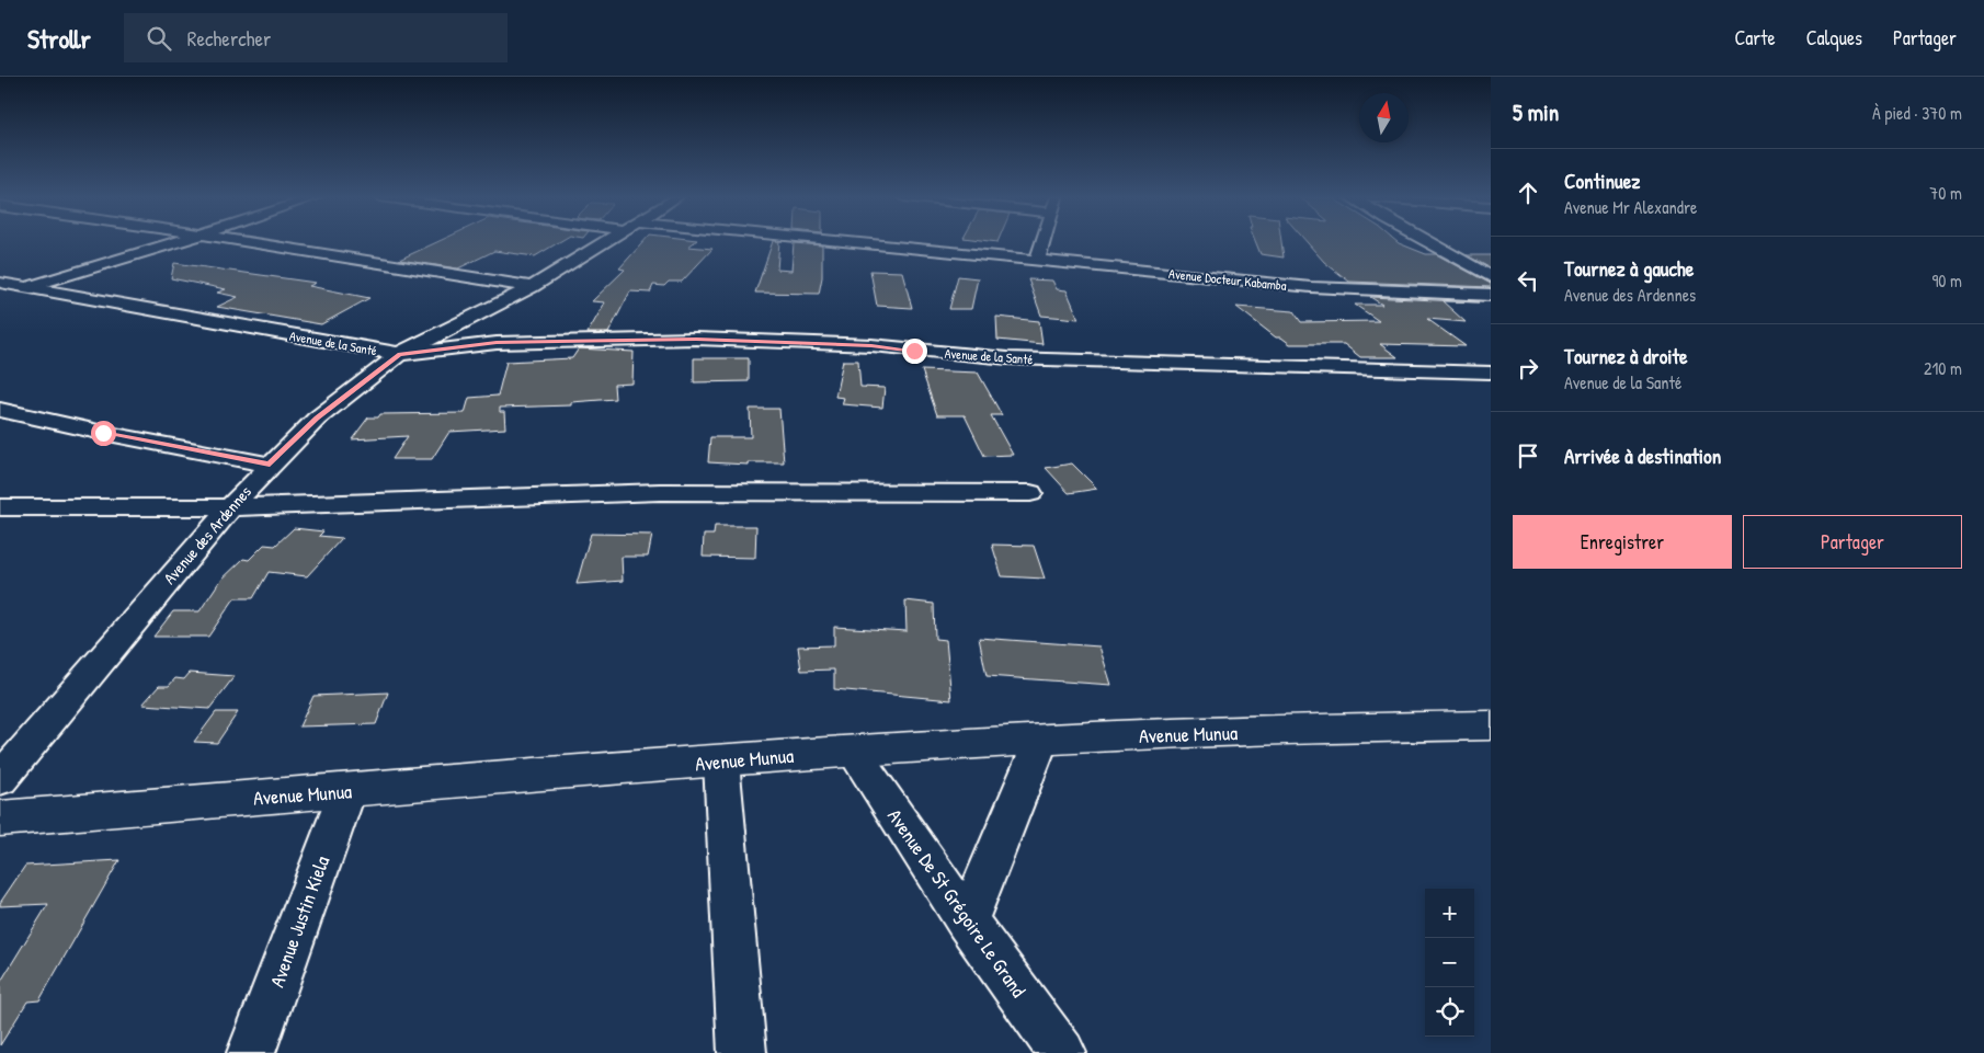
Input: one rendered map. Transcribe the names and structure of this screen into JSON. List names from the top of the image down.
{
  "streets": {
    "main road": ["Avenue Munua"],
    "street": [
      "Avenue Docteur Kabamba",
      "Avenue de la Santé",
      "Avenue des Ardennes",
      "Avenue De St Grégoire Le Grand",
      "Avenue Justin Kiela"
    ]
  },
  "crossings": [
    ["Avenue de la Santé", "Avenue des Ardennes"],
    ["Avenue Munua", "Avenue De St Grégoire Le Grand"],
    ["Avenue Munua", "Avenue Justin Kiela"]
  ],
  "north": "top",
  "page": {
    "header": "Strollr",
    "search": "Rechercher",
    "nav": ["Carte", "Calques", "Partager"],
    "heading": ["5 min", "À pied · 370 m"],
    "list": [
      ["Continuez", "Avenue Mr Alexandre", "70 m"],
      ["Tournez à gauche", "Avenue des Ardennes", "90 m"],
      ["Tournez à droite", "Avenue de la Santé", "210 m"],
      "Arrivée à destination"
    ],
    "buttons": ["Enregistrer", "Partager"],
    "map_buttons": ["+", "−"]
  }
}
